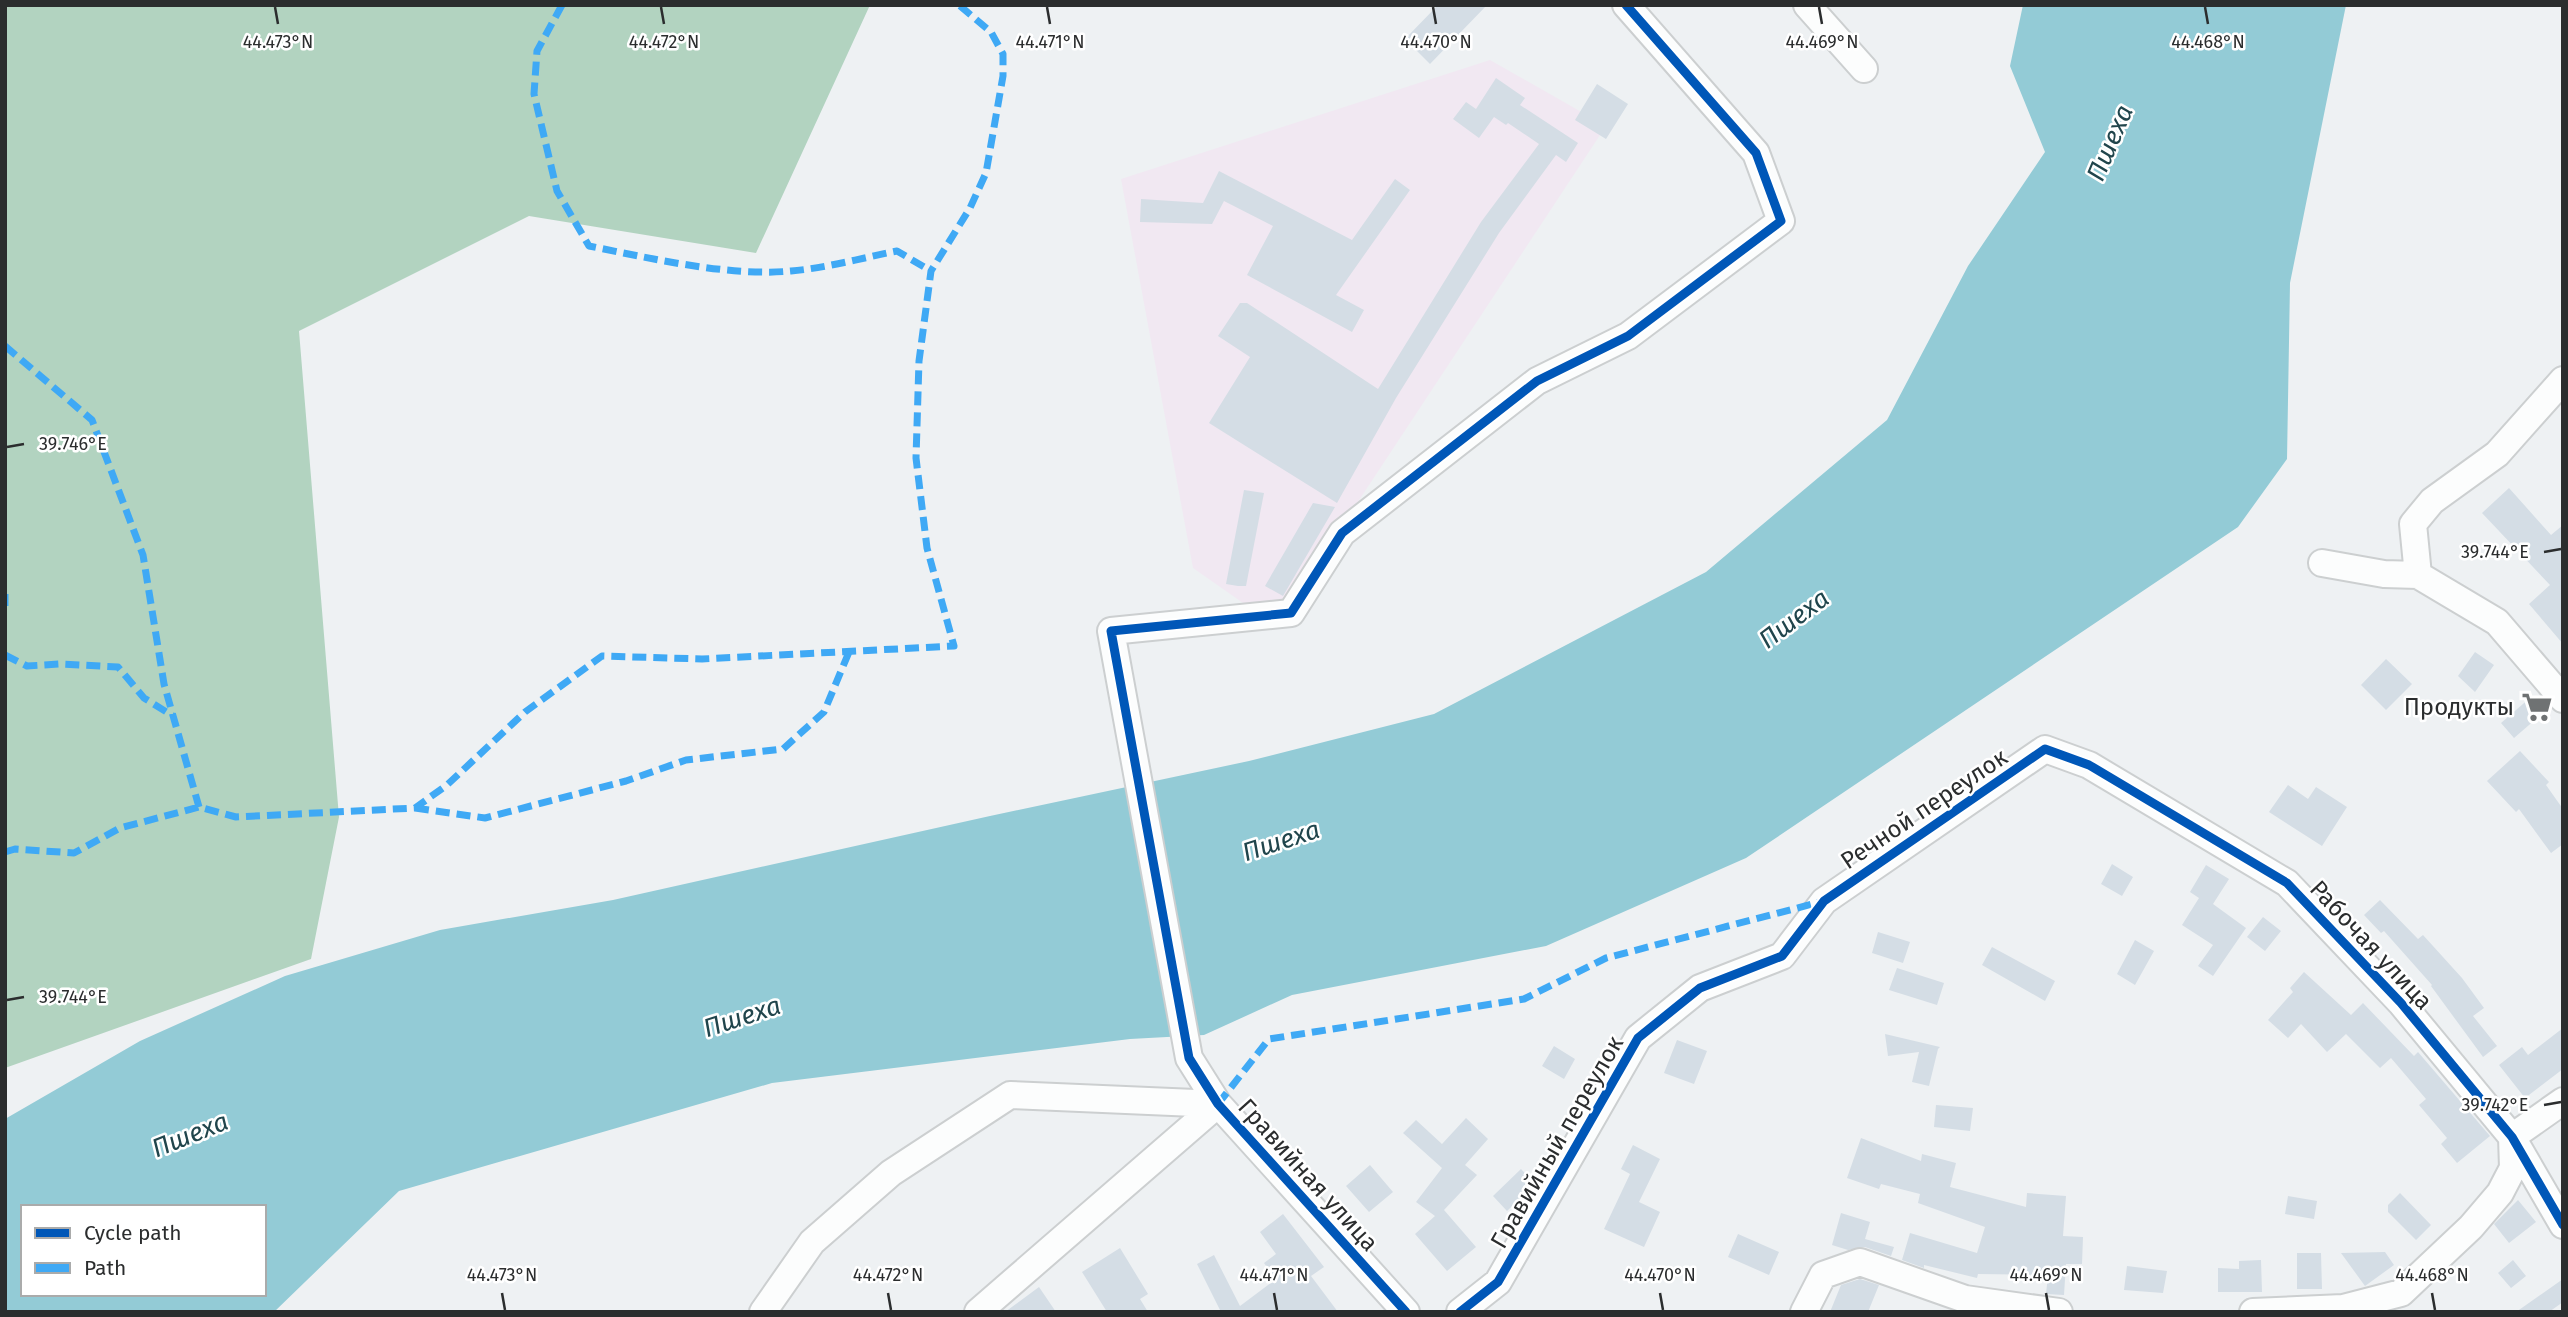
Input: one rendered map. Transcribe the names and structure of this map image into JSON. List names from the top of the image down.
{
  "streets": {
    "street": [
      "Речной переулок",
      "Рабочая улица",
      "Гравийный переулок",
      "Гравийная улица"
    ]
  },
  "crossings": [
    ["Речной переулок", "Рабочая улица"],
    ["Речной переулок", "Гравийный переулок"]
  ],
  "water": ["Пшеха"],
  "places": {
    "supermarket": ["Продукты"]
  },
  "legend": ["Cycle path", "Path"],
  "coordinates": [
    "44.473°N",
    "44.472°N",
    "44.471°N",
    "44.470°N",
    "44.469°N",
    "44.468°N",
    "39.746°E",
    "39.744°E",
    "39.742°E"
  ]
}
